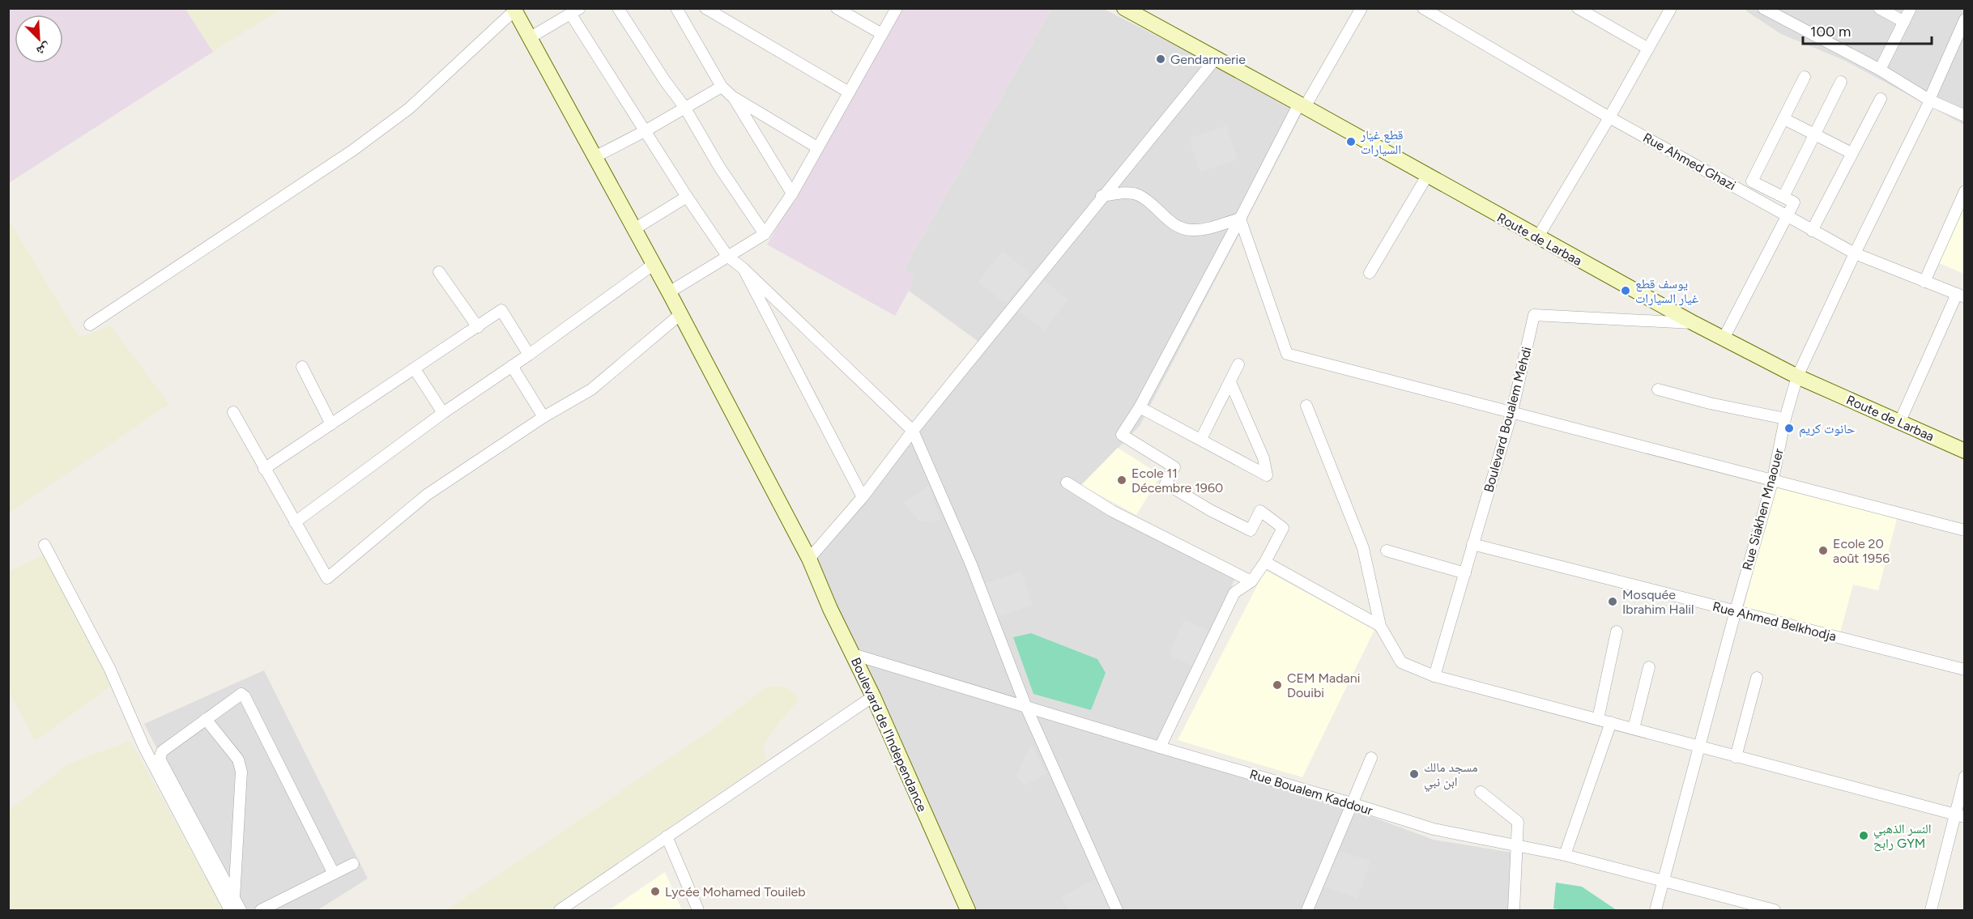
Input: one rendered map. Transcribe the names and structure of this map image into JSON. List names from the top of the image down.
{
  "streets": {
    "street": [
      "Rue Ahmed Ghazi",
      "Route de Larbaa",
      "Boulevard Boualem Mehdi",
      "Rue Siakhen Mnaouer",
      "Rue Ahmed Belkhodja",
      "Boulevard de l'Independance",
      "Rue Boualem Kaddour"
    ]
  },
  "crossings": [
    ["Rue Ahmed Ghazi", "Rue Siakhen Mnaouer"],
    ["Route de Larbaa", "Boulevard Boualem Mehdi"],
    ["Route de Larbaa", "Rue Siakhen Mnaouer"],
    ["Boulevard Boualem Mehdi", "Rue Ahmed Belkhodja"],
    ["Rue Siakhen Mnaouer", "Rue Ahmed Belkhodja"],
    ["Rue Siakhen Mnaouer", "Rue Boualem Kaddour"],
    ["Boulevard de l'Independance", "Rue Boualem Kaddour"]
  ],
  "places": [
    "Gendarmerie",
    "قطع غيار السيارات",
    "يوسف قطع غيار السيارات",
    "حانوت كريم",
    "Ecole 11 Décembre 1960",
    "Ecole 20 août 1956",
    "Mosquée Ibrahim Halil",
    "CEM Madani Douibi",
    "مسجد مالك ابن نبي",
    "النسر الذهبي رابح GYM",
    "Lycée Mohamed Touileb"
  ],
  "scale_bar": "100 m",
  "north": "bottom right"
}
